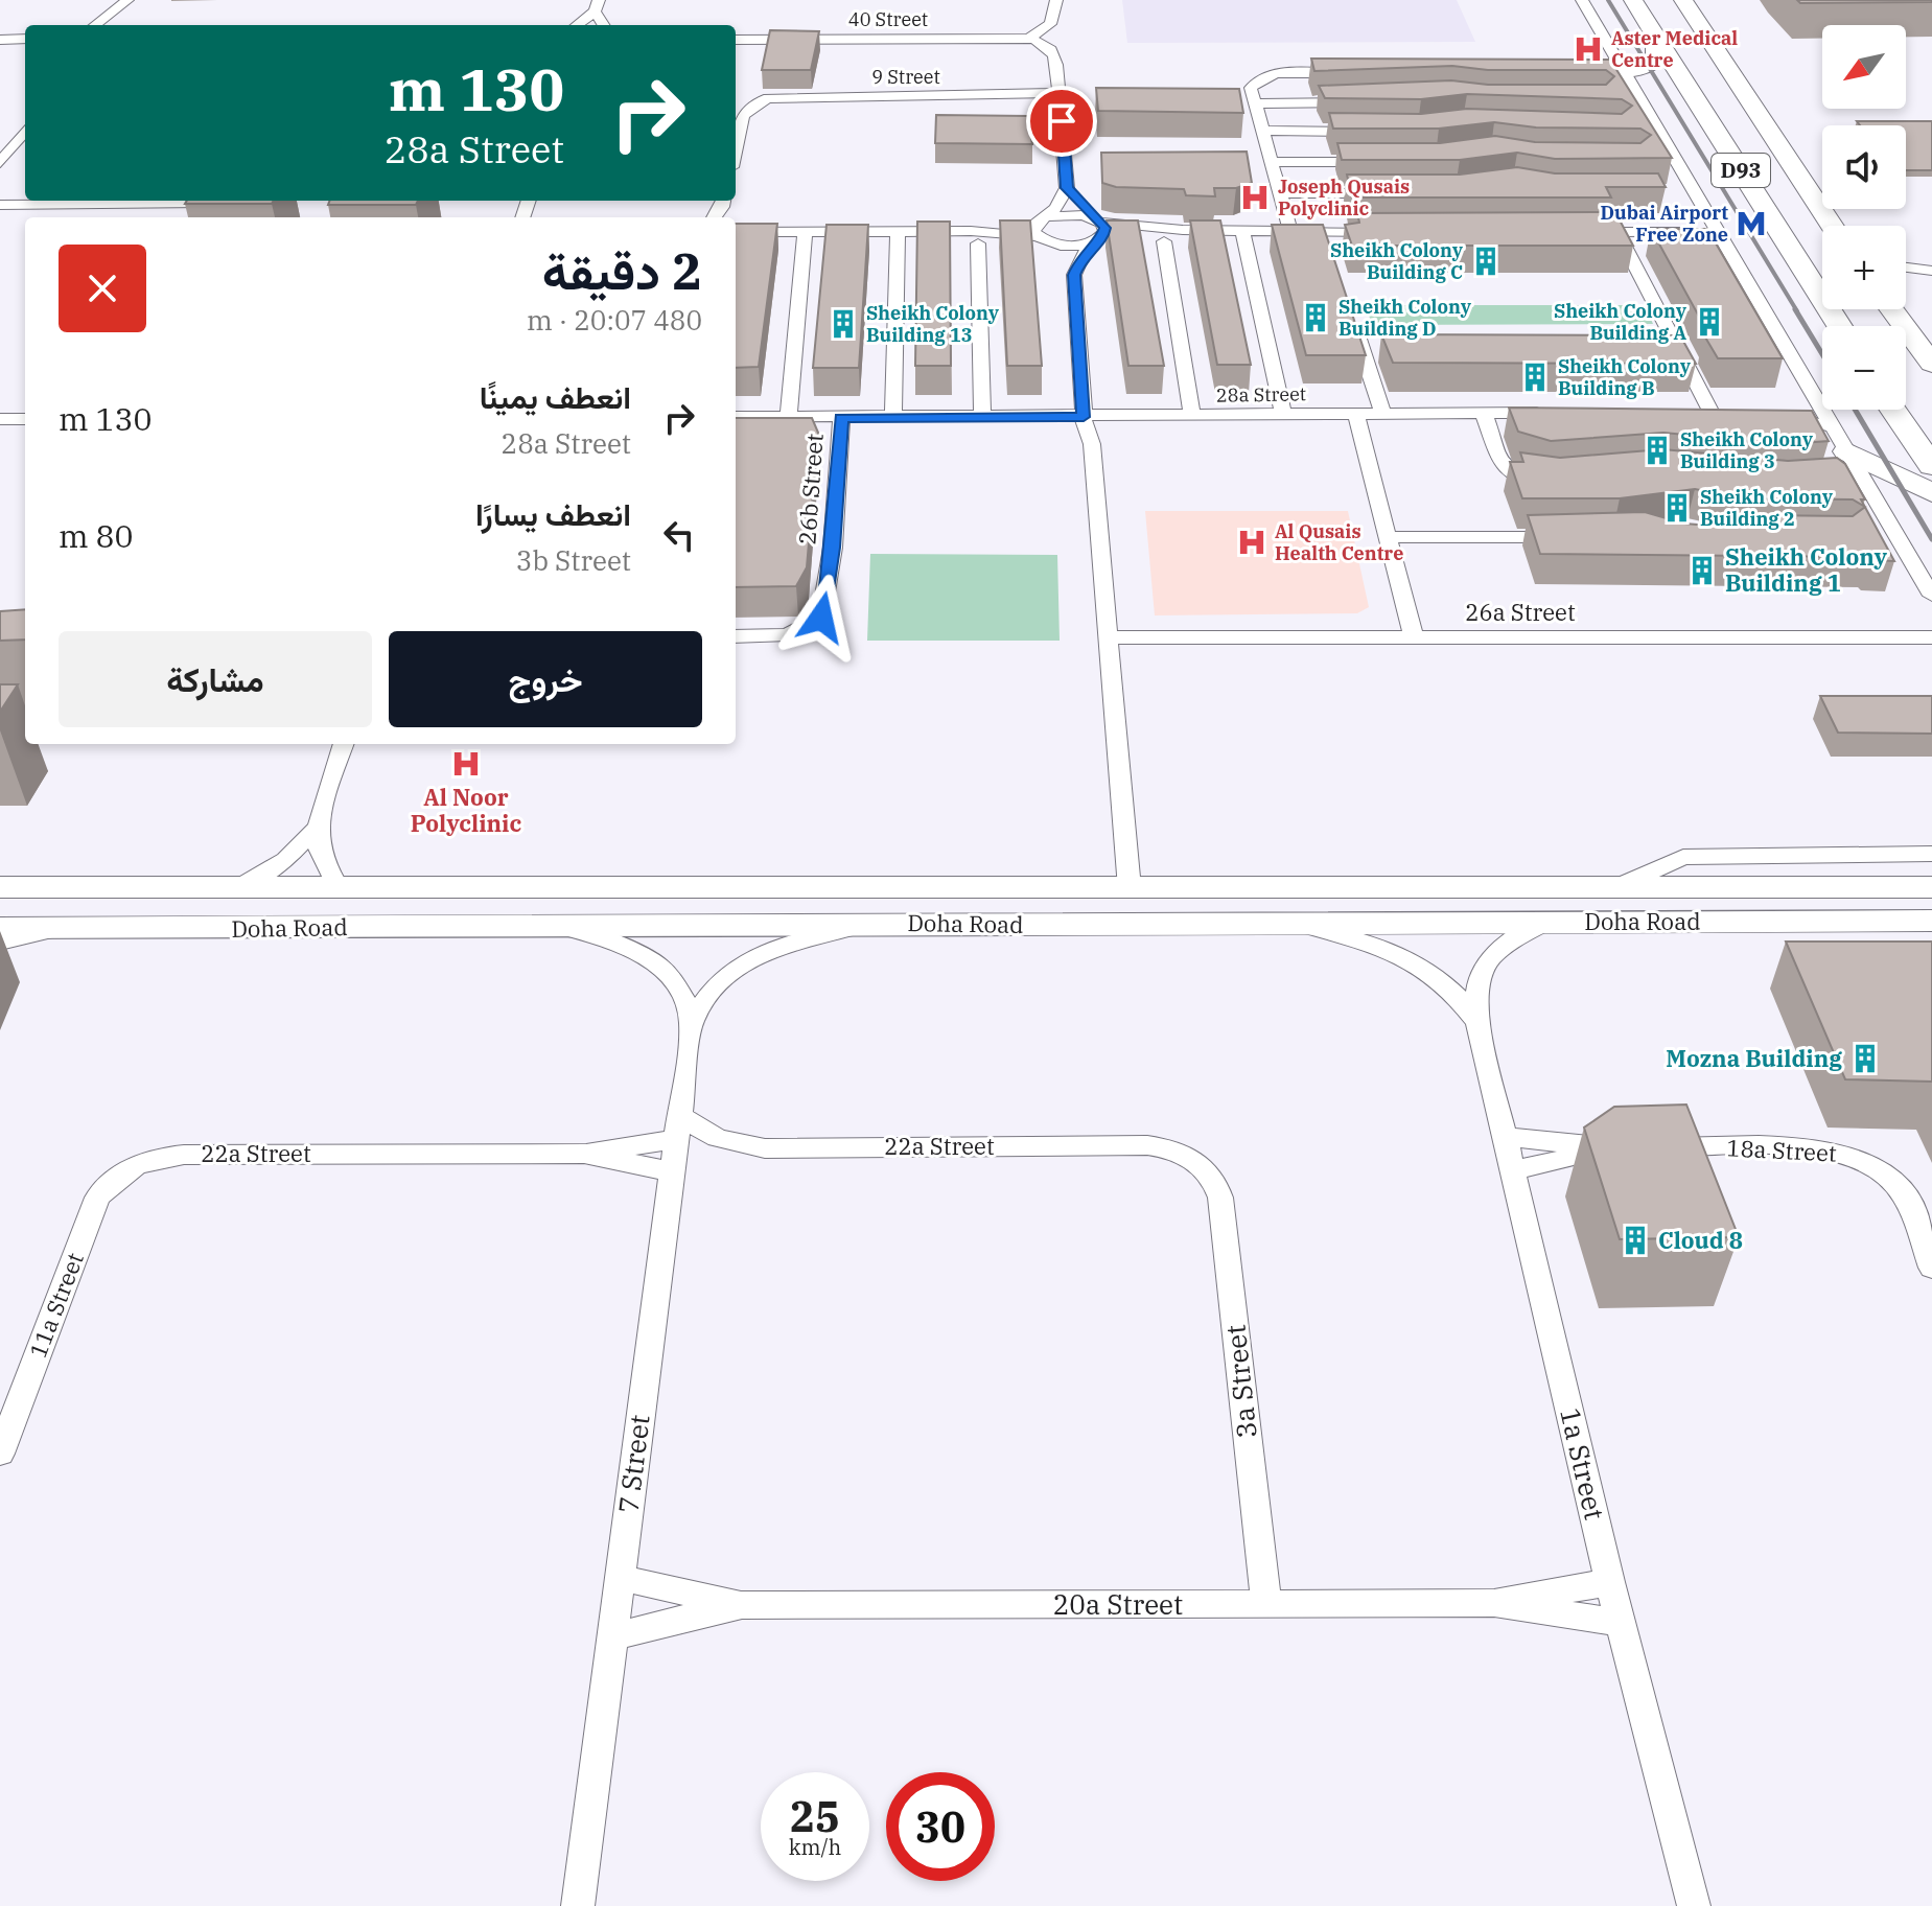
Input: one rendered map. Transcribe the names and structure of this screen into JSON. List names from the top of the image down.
{
  "streets": {
    "main road": ["D93", "Doha Road"],
    "street": [
      "40 Street",
      "9 Street",
      "28a Street",
      "26b Street",
      "26a Street",
      "22a Street",
      "18a Street",
      "11a Street",
      "3a Street",
      "7 Street",
      "1a Street",
      "20a Street"
    ]
  },
  "crossings": [
    ["40 Street", "9 Street"],
    ["28a Street", "26b Street"],
    ["Doha Road", "7 Street"],
    ["Doha Road", "1a Street"],
    ["22a Street", "11a Street"],
    ["22a Street", "3a Street"],
    ["22a Street", "7 Street"],
    ["18a Street", "1a Street"],
    ["3a Street", "20a Street"],
    ["7 Street", "20a Street"],
    ["1a Street", "20a Street"]
  ],
  "places": {
    "hospital": [
      "Aster Medical Centre",
      "Joseph Qusais Polyclinic",
      "Al Qusais Health Centre",
      "Al Noor Polyclinic"
    ],
    "metro station": ["Dubai Airport Free Zone"],
    "building": [
      "Sheikh Colony Building C",
      "Sheikh Colony Building D",
      "Sheikh Colony Building A",
      "Sheikh Colony Building 13",
      "Sheikh Colony Building B",
      "Sheikh Colony Building 3",
      "Sheikh Colony Building 2",
      "Sheikh Colony Building 1",
      "Mozna Building",
      "Cloud 8"
    ]
  },
  "north": "bottom left",
  "page": {
    "map_buttons": ["+", "−"],
    "turn": ["130 m", "28a Street"],
    "heading": ["2 دقيقة", "480 m · 20:07"],
    "list": [
      {
        "name": "انعطف يمينًا",
        "note": "28a Street",
        "value": "130 m"
      },
      {
        "name": "انعطف يسارًا",
        "note": "3b Street",
        "value": "80 m"
      }
    ],
    "buttons": ["خروج", "مشاركة"],
    "speed": "25 km/h",
    "limit": "30"
  }
}
